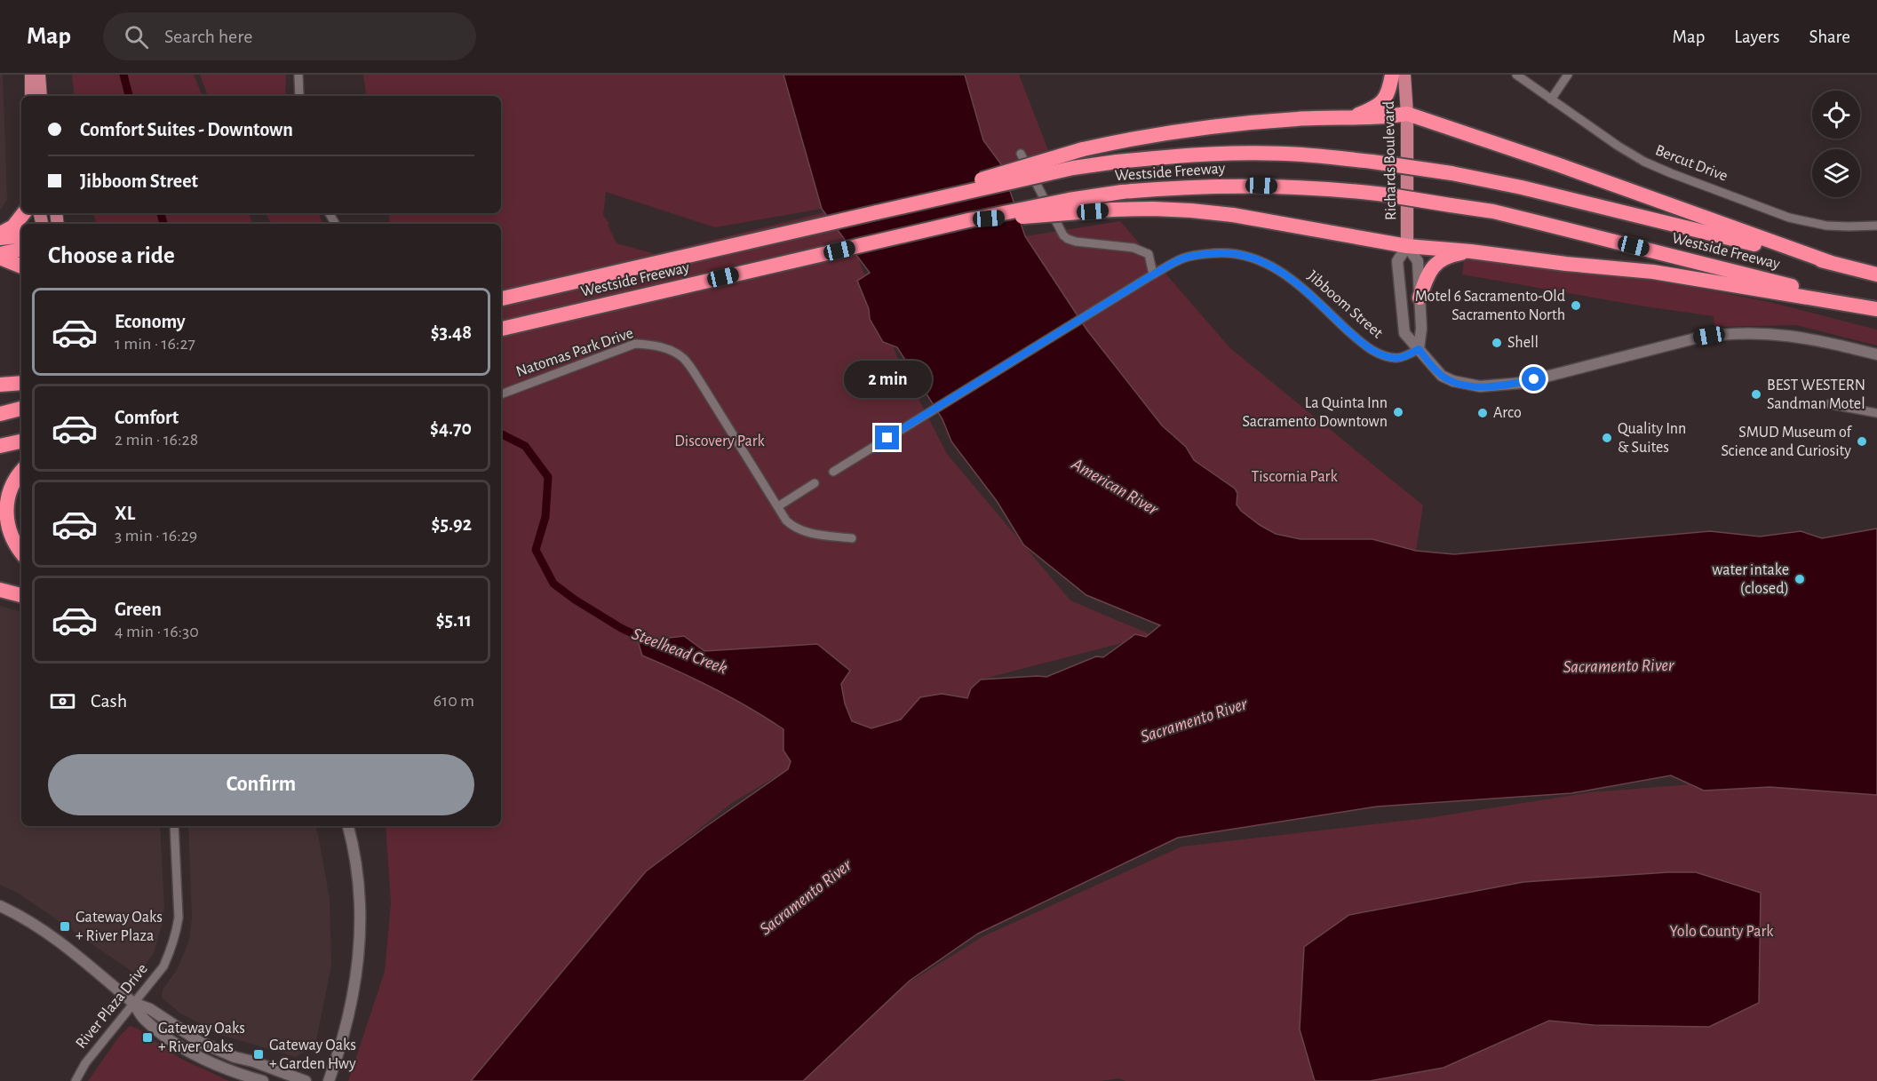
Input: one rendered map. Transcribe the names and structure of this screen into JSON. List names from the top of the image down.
{
  "streets": {
    "highway": ["Westside Freeway"],
    "main road": ["Richards Boulevard"],
    "street": [
      "Bercut Drive",
      "Jibboom Street",
      "Natomas Park Drive",
      "River Plaza Drive"
    ]
  },
  "crossings": [
    ["Richards Boulevard", "Jibboom Street"]
  ],
  "water": ["American River", "Steelhead Creek", "Sacramento River"],
  "parks": ["Discovery Park", "Tiscornia Park", "Yolo County Park"],
  "places": {
    "other": [
      "Motel 6 Sacramento-Old Sacramento North",
      "Shell",
      "BEST WESTERN Sandman Motel",
      "La Quinta Inn Sacramento Downtown",
      "Arco",
      "Quality Inn & Suites",
      "SMUD Museum of Science and Curiosity",
      "water intake (closed)"
    ],
    "transit": ["Gateway Oaks + River Plaza", "Gateway Oaks + River Oaks", "Gateway Oaks + Garden Hwy"]
  },
  "page": {
    "header": "Map",
    "search": "Search here",
    "nav": ["Map", "Layers", "Share"],
    "banner": ["Comfort Suites - Downtown", "Jibboom Street"],
    "heading": "Choose a ride",
    "list": [
      {
        "name": "Economy",
        "note": "1 min · 16:27",
        "value": "$3.48"
      },
      {
        "name": "Comfort",
        "note": "2 min · 16:28",
        "value": "$4.70"
      },
      {
        "name": "XL",
        "note": "3 min · 16:29",
        "value": "$5.92"
      },
      {
        "name": "Green",
        "note": "4 min · 16:30",
        "value": "$5.11"
      }
    ],
    "bubble": "2 min",
    "pay": ["Cash", "610 m"],
    "buttons": "Confirm"
  }
}
